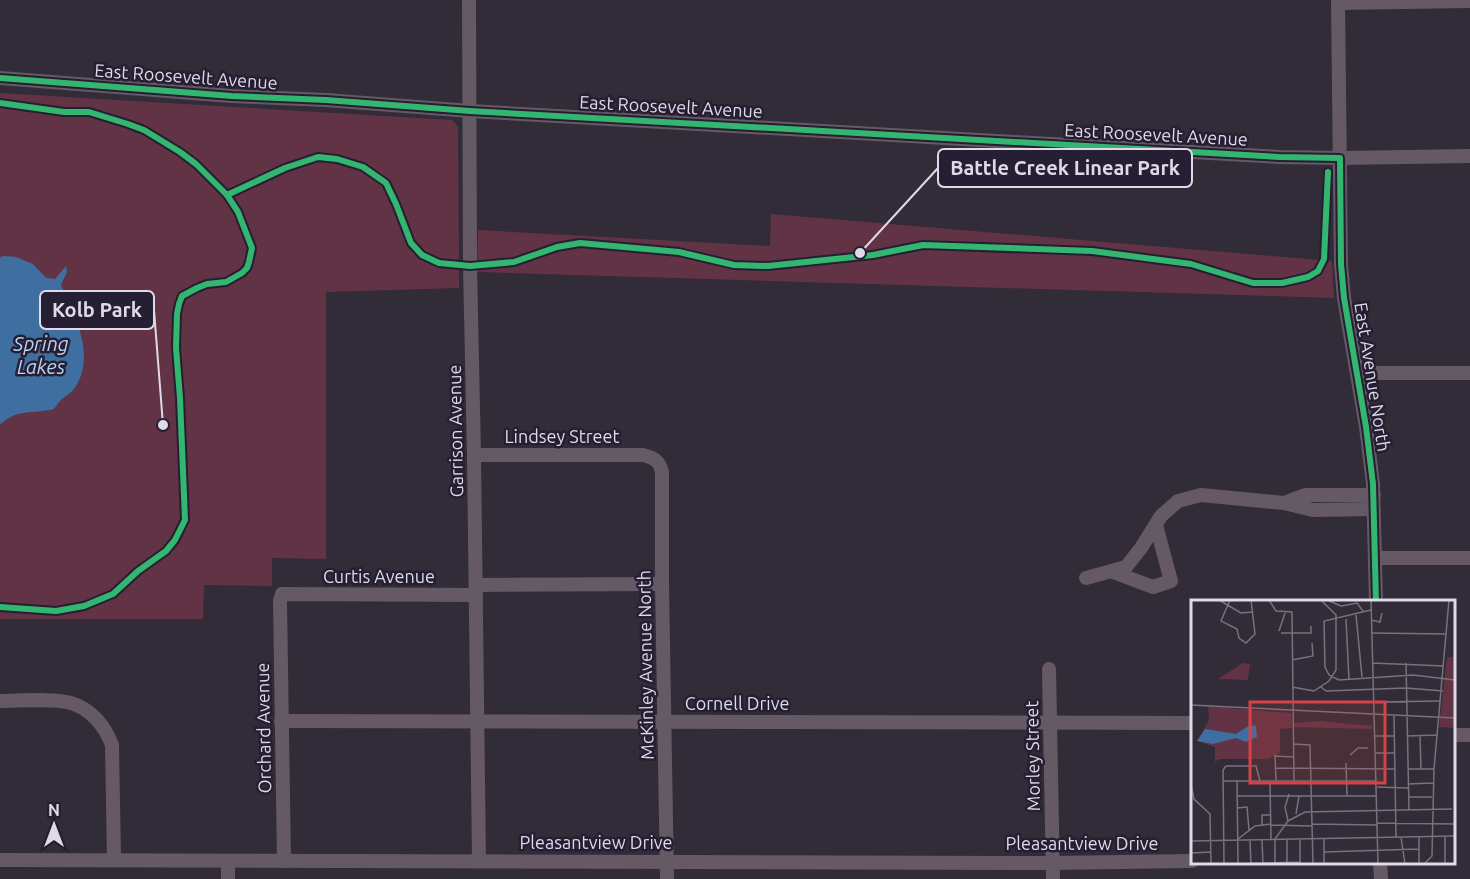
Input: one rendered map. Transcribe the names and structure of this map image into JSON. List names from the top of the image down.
{
  "streets": {
    "street": [
      "East Roosevelt Avenue",
      "East Avenue North",
      "Garrison Avenue",
      "Lindsey Street",
      "Curtis Avenue",
      "McKinley Avenue North",
      "Cornell Drive",
      "Orchard Avenue",
      "Morley Street",
      "Pleasantview Drive"
    ]
  },
  "crossings": [
    ["East Roosevelt Avenue", "East Avenue North"],
    ["East Roosevelt Avenue", "Garrison Avenue"],
    ["Garrison Avenue", "Lindsey Street"],
    ["Garrison Avenue", "Curtis Avenue"],
    ["Garrison Avenue", "Cornell Drive"],
    ["Garrison Avenue", "Pleasantview Drive"],
    ["Lindsey Street", "McKinley Avenue North"],
    ["Curtis Avenue", "McKinley Avenue North"],
    ["Curtis Avenue", "Orchard Avenue"],
    ["McKinley Avenue North", "Cornell Drive"],
    ["McKinley Avenue North", "Pleasantview Drive"],
    ["Cornell Drive", "Orchard Avenue"],
    ["Cornell Drive", "Morley Street"],
    ["Orchard Avenue", "Pleasantview Drive"],
    ["Morley Street", "Pleasantview Drive"]
  ],
  "water": ["Spring Lakes"],
  "places": ["Battle Creek Linear Park", "Kolb Park"],
  "north": "top"
}
